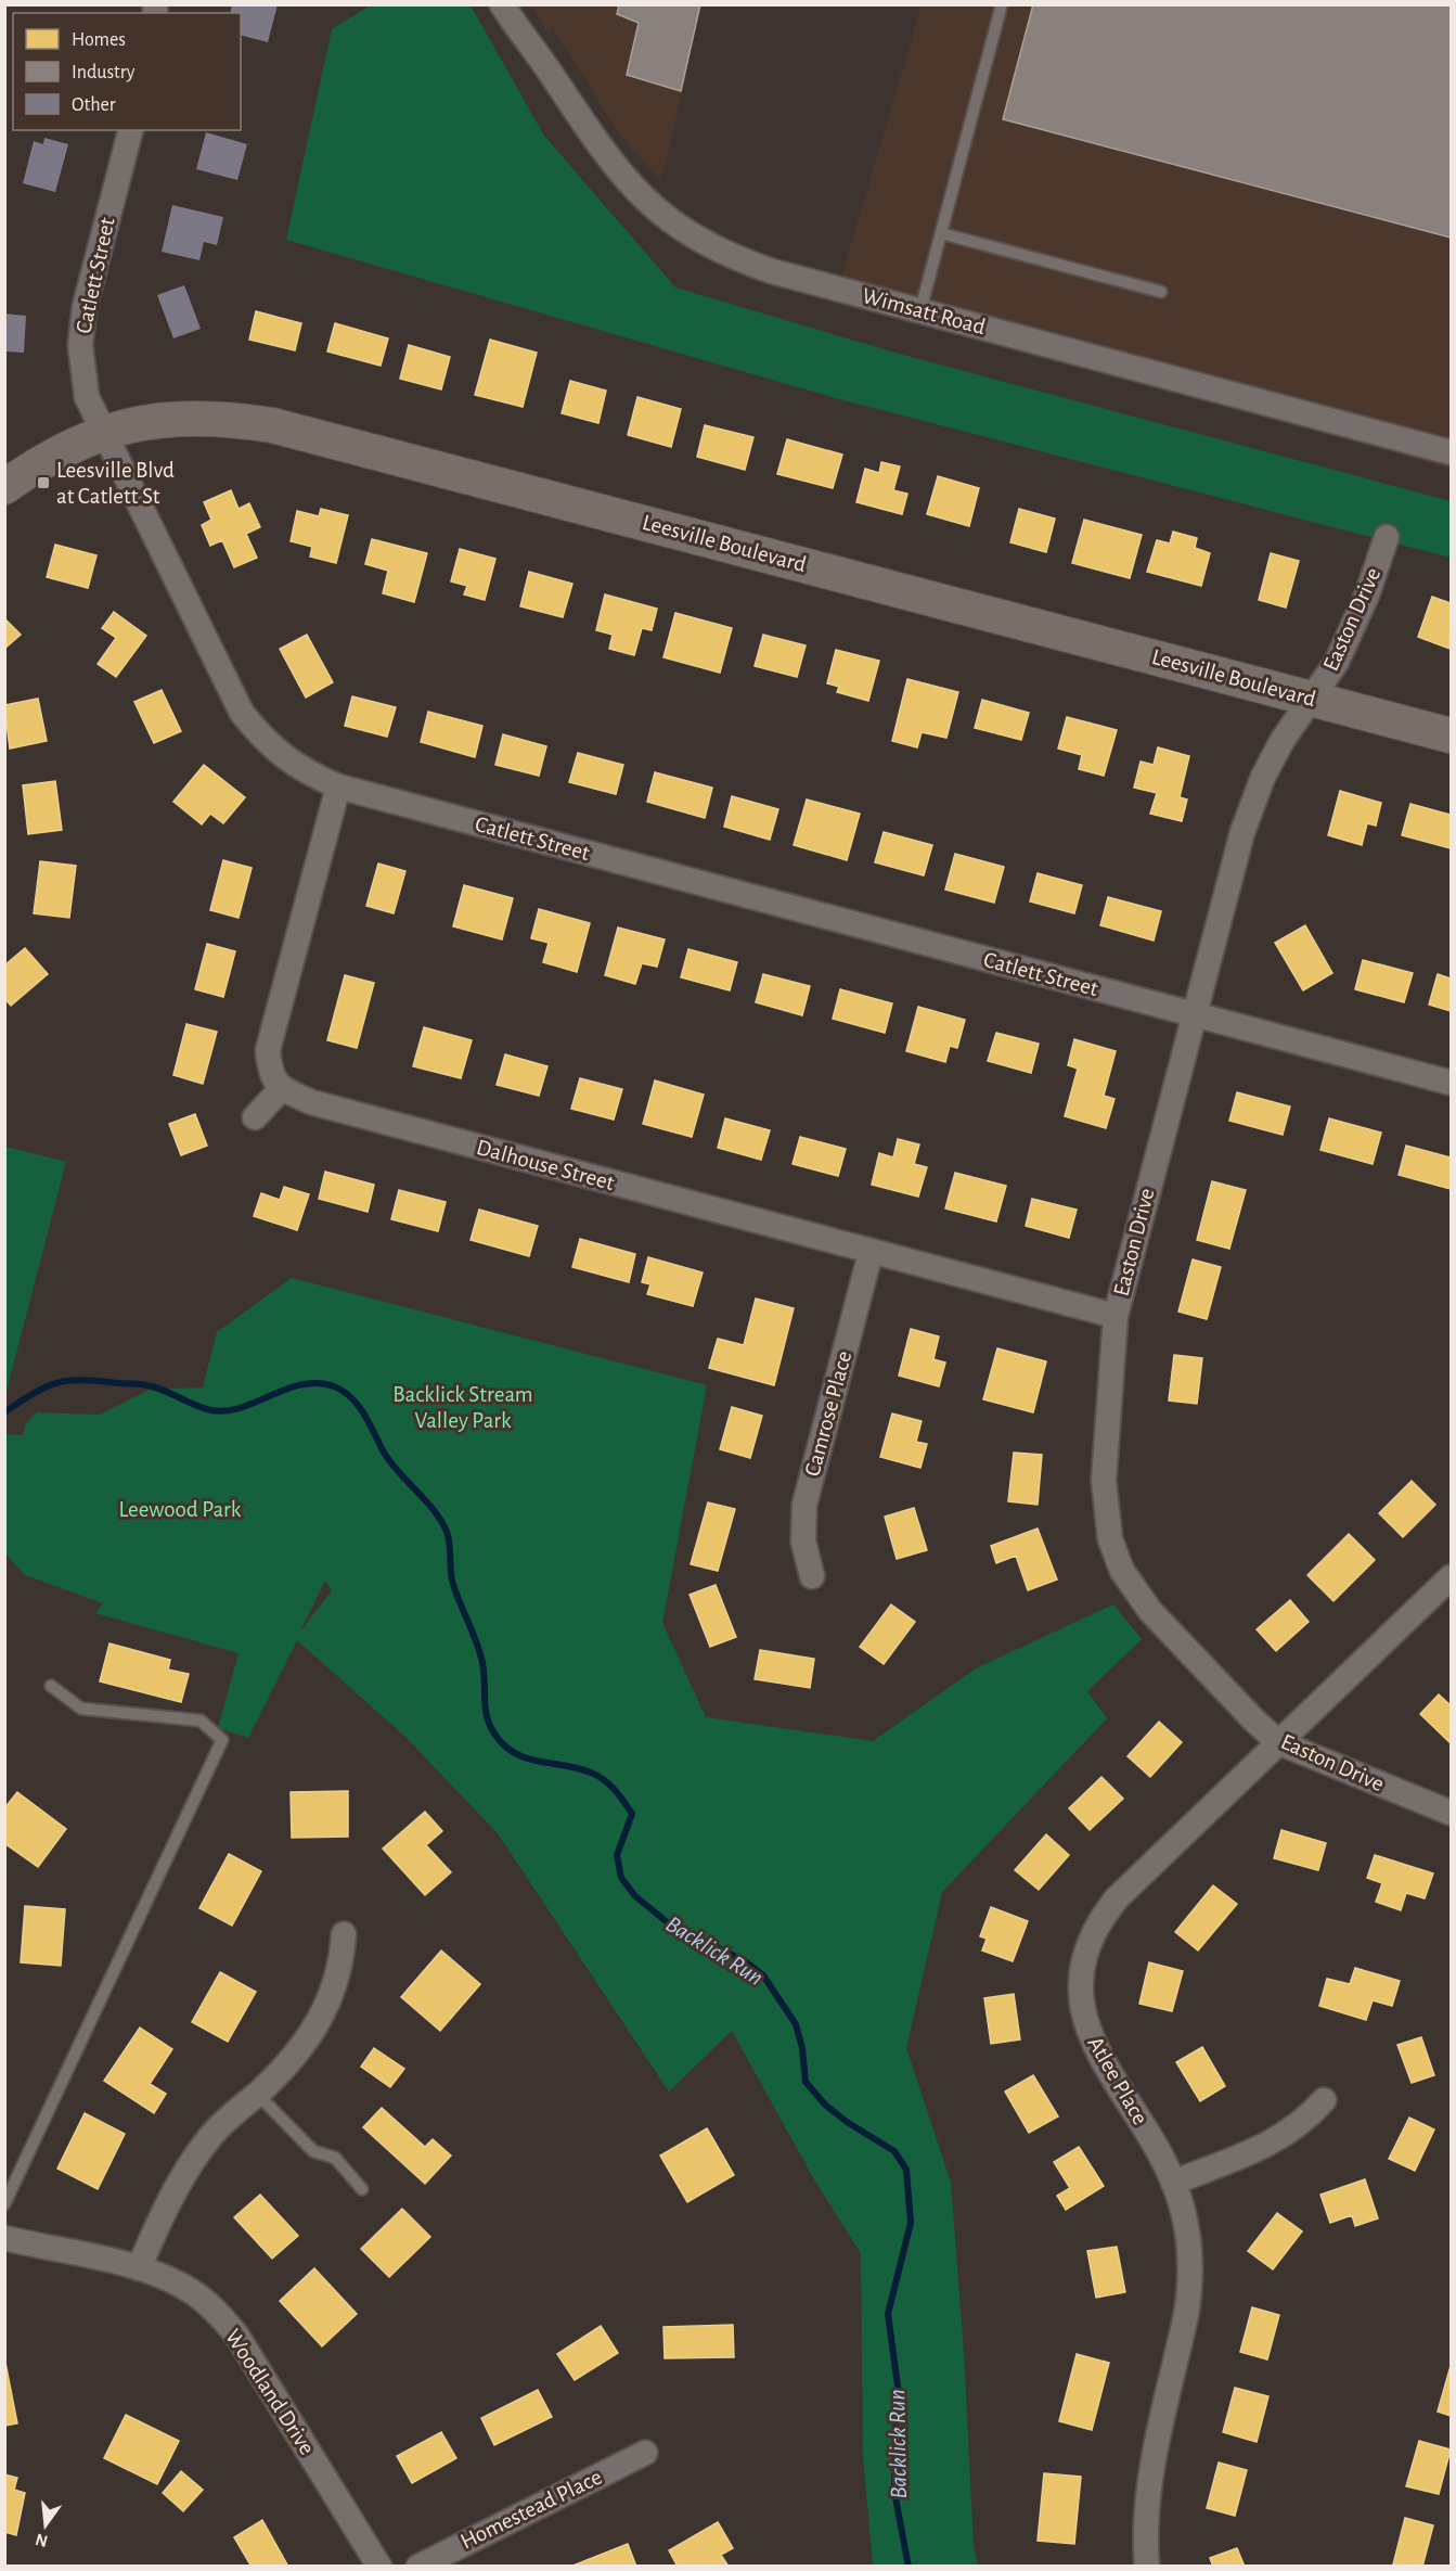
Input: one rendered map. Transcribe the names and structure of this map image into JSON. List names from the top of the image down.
{
  "streets": {
    "street": [
      "Catlett Street",
      "Wimsatt Road",
      "Leesville Boulevard",
      "Easton Drive",
      "Dalhouse Street",
      "Camrose Place",
      "Atlee Place",
      "Woodland Drive",
      "Homestead Place"
    ]
  },
  "crossings": [
    ["Catlett Street", "Leesville Boulevard"],
    ["Catlett Street", "Easton Drive"],
    ["Leesville Boulevard", "Easton Drive"],
    ["Easton Drive", "Dalhouse Street"],
    ["Easton Drive", "Atlee Place"],
    ["Dalhouse Street", "Camrose Place"]
  ],
  "water": ["Backlick Run"],
  "parks": ["Backlick Stream Valley Park", "Leewood Park"],
  "places": {
    "transit": ["Leesville Blvd at Catlett St"]
  },
  "legend": ["Homes", "Industry", "Other"],
  "north": "bottom"
}
